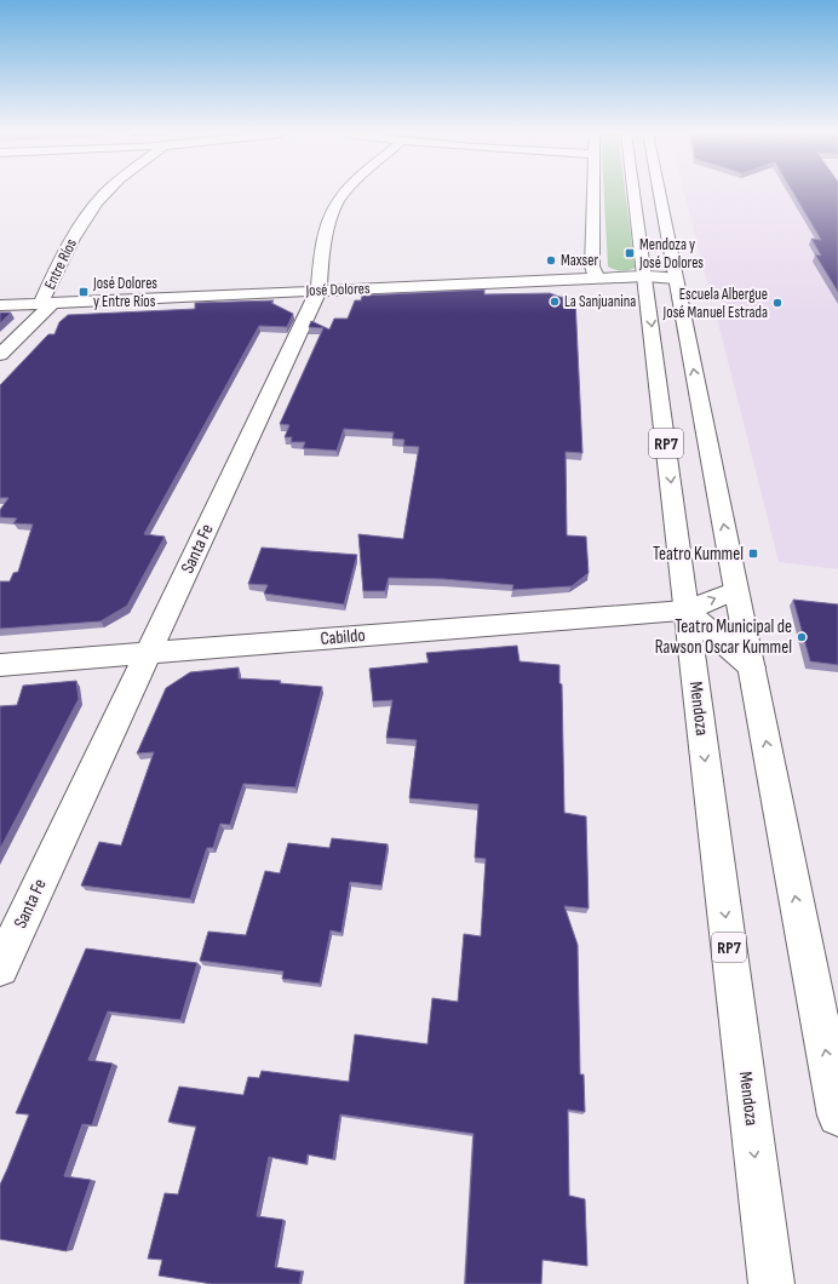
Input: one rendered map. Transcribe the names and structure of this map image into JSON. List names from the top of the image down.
{
  "streets": {
    "street": [
      "Entre Ríos",
      "José Dolores",
      "RP7",
      "Santa Fe",
      "Cabildo",
      "Mendoza"
    ]
  },
  "crossings": [
    ["Entre Ríos", "José Dolores"],
    ["José Dolores", "RP7"],
    ["José Dolores", "Santa Fe"],
    ["José Dolores", "Mendoza"],
    ["RP7", "Cabildo"],
    ["Santa Fe", "Cabildo"],
    ["Cabildo", "Mendoza"]
  ],
  "places": {
    "transit": ["Mendoza y José Dolores", "José Dolores y Entre Ríos", "Teatro Kummel"],
    "other": [
      "Maxser",
      "La Sanjuanina",
      "Escuela Albergue José Manuel Estrada",
      "Teatro Municipal de Rawson Oscar Kummel"
    ]
  }
}
